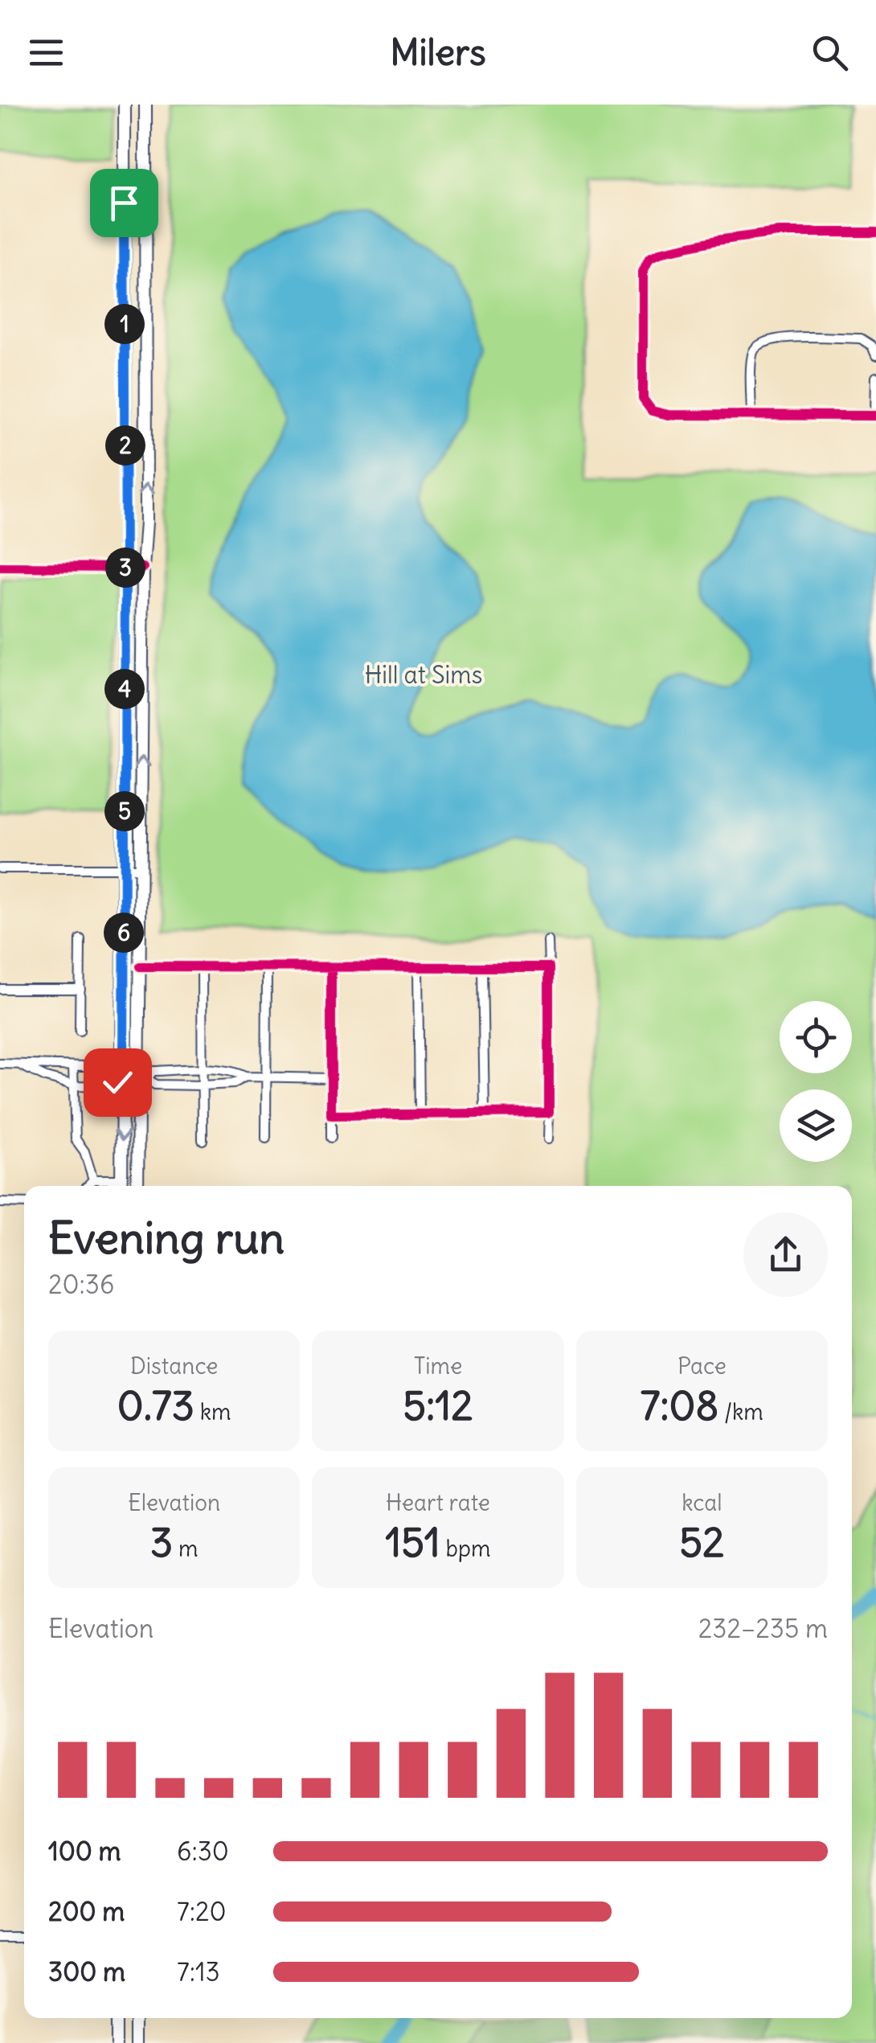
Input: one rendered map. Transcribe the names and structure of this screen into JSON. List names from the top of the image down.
{
  "parks": ["Hill at Sims"],
  "page": {
    "header": "Milers",
    "pins": [
      "1",
      "2",
      "3",
      "4",
      "5",
      "6"
    ],
    "heading": ["Evening run", "20:36"],
    "stats": [
      ["Distance", "0.73 km"],
      ["Time", "5:12"],
      ["Pace", "7:08 /km"],
      ["Elevation", "3 m"],
      ["Heart rate", "151 bpm"],
      ["kcal", "52"]
    ],
    "chart": ["Elevation", "232–235 m"],
    "list": [
      {
        "name": "100 m",
        "note": "6:30"
      },
      {
        "name": "200 m",
        "note": "7:20"
      },
      {
        "name": "300 m",
        "note": "7:13"
      }
    ]
  }
}
